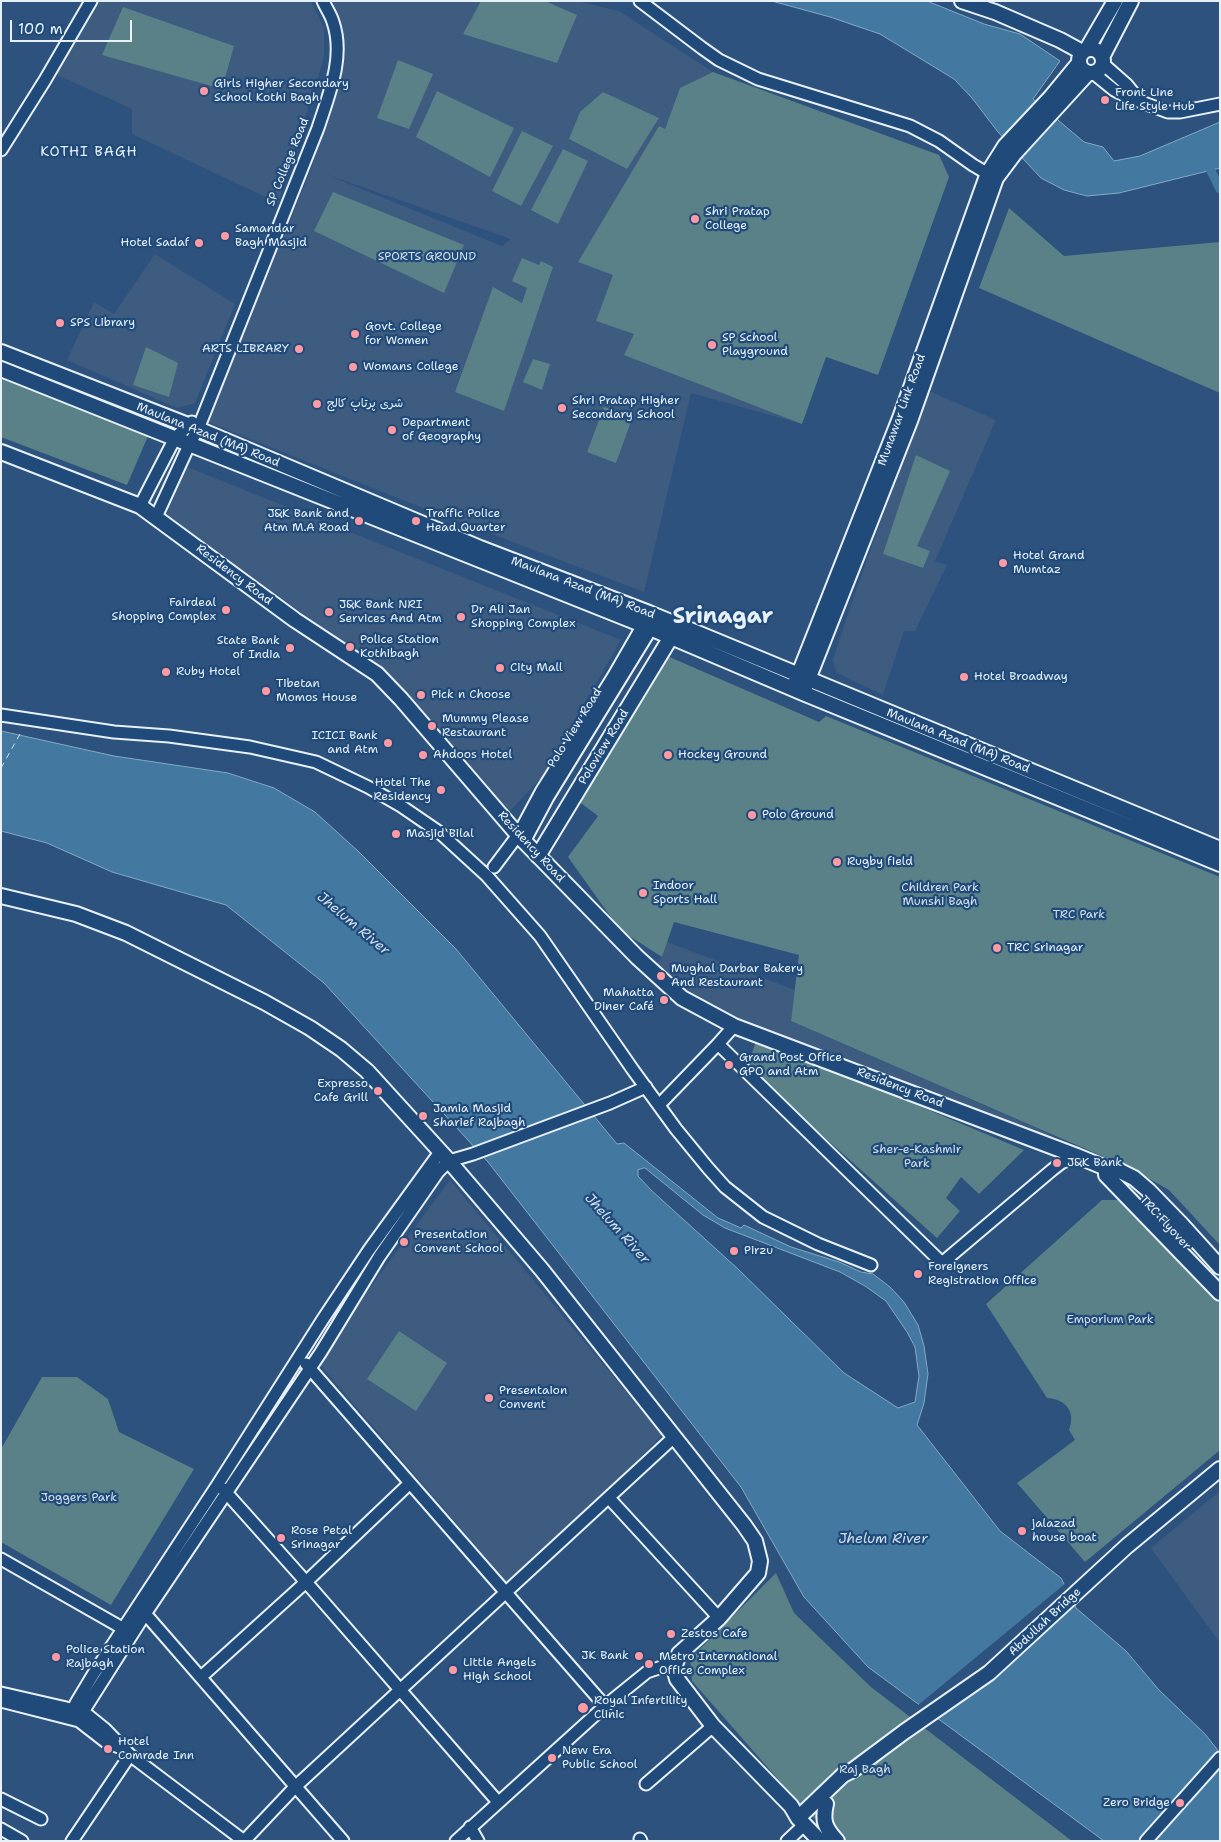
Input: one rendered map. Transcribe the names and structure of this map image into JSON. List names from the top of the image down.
{
  "streets": {
    "main road": [
      "Munawar Link Road",
      "Maulana Azad (MA) Road",
      "Residency Road",
      "Poloview Road",
      "TRC Flyover",
      "Abdullah Bridge"
    ],
    "street": ["SP College Road"]
  },
  "crossings": [
    ["SP College Road", "Maulana Azad (MA) Road"],
    ["Munawar Link Road", "Maulana Azad (MA) Road"],
    ["Maulana Azad (MA) Road", "Poloview Road"],
    ["Residency Road", "Poloview Road"],
    ["Residency Road", "TRC Flyover"]
  ],
  "districts": ["KOTHI BAGH", "Srinagar"],
  "water": ["Jhelum River"],
  "parks": [
    "SPORTS GROUND",
    "Children Park Munshi Bagh",
    "TRC Park",
    "Sher-e-Kashmir Park",
    "Emporium Park",
    "Joggers Park",
    "Raj Bagh"
  ],
  "places": [
    "Girls Higher Secondary School Kothi Bagh",
    "Front Line Life Style Hub",
    "Shri Pratap College",
    "Samandar Bagh Masjid",
    "Hotel Sadaf",
    "SPS Library",
    "Govt. College for Women",
    "SP School Playground",
    "ARTS LIBRARY",
    "Womans College",
    "شری پرتاپ کالج",
    "Shri Pratap Higher Secondary School",
    "Department of Geography",
    "J&K Bank and Atm M.A Road",
    "Traffic Police Head Quarter",
    "Hotel Grand Mumtaz",
    "Fairdeal Shopping Complex",
    "J&K Bank NRI Services And Atm",
    "Dr Ali Jan Shopping Complex",
    "Police Station Kothibagh",
    "State Bank of India",
    "City Mall",
    "Ruby Hotel",
    "Hotel Broadway",
    "Tibetan Momos House",
    "Pick n Choose",
    "Mummy Please Restaurant",
    "ICICI Bank and Atm",
    "Ahdoos Hotel",
    "Hockey Ground",
    "Hotel The Residency",
    "Polo Ground",
    "Masjid Bilal",
    "Rugby field",
    "Indoor Sports Hall",
    "TRC Srinagar",
    "Mughal Darbar Bakery And Restaurant",
    "Mahatta Diner Café",
    "Grand Post Office GPO and Atm",
    "Expresso Cafe Grill",
    "Jamia Masjid Sharief Rajbagh",
    "J&K Bank",
    "Presentation Convent School",
    "Pirzu",
    "Foreigners Registration Office",
    "Presentaion Convent",
    "jalazad house boat",
    "Rose Petal Srinagar",
    "Zestos Cafe",
    "JK Bank",
    "Police Station Rajbagh",
    "Metro International Office Complex",
    "Little Angels High School",
    "Royal Infertility Clinic",
    "Hotel Comrade Inn",
    "New Era Public School",
    "Zero Bridge"
  ],
  "scale_bar": "100 m"
}
